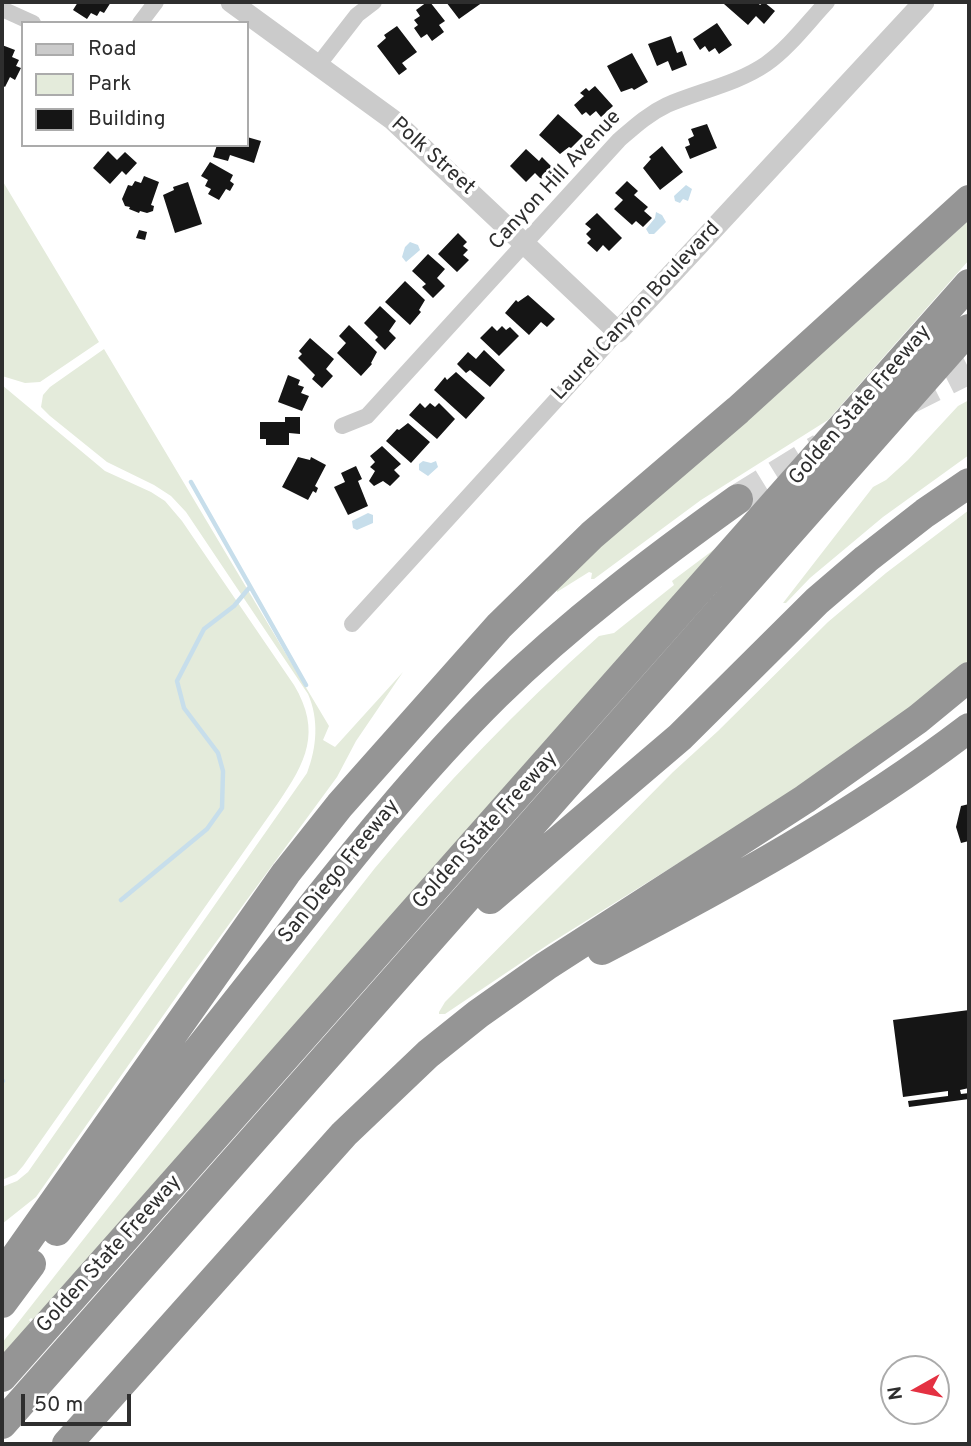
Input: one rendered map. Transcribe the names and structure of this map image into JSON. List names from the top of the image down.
{
  "streets": {
    "highway": ["Golden State Freeway", "San Diego Freeway"],
    "street": ["Polk Street", "Canyon Hill Avenue", "Laurel Canyon Boulevard"]
  },
  "crossings": [
    ["Polk Street", "Canyon Hill Avenue"],
    ["Polk Street", "Laurel Canyon Boulevard"]
  ],
  "legend": ["Road", "Park", "Building"],
  "scale_bar": "50 m",
  "north": "left"
}
